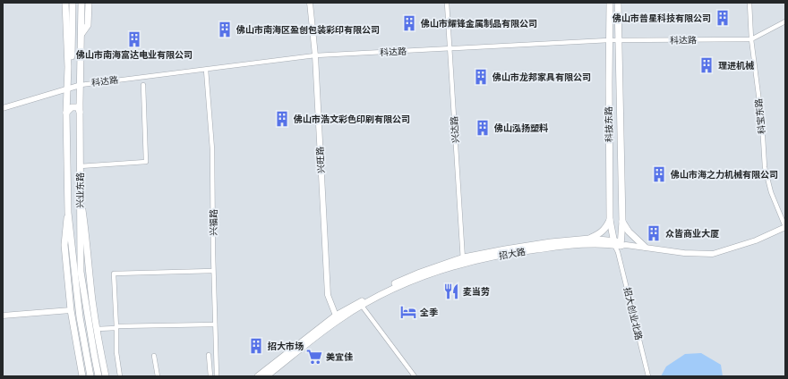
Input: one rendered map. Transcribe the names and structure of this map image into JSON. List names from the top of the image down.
{
  "streets": {
    "main road": ["科技东路", "兴业东路", "招大路"],
    "street": [
      "科达路",
      "科宝东路",
      "兴达路",
      "兴旺路",
      "兴福路",
      "招大创业北路"
    ]
  },
  "crossings": [
    ["科达路", "科宝东路"],
    ["科达路", "科技东路"],
    ["科达路", "兴达路"],
    ["科达路", "兴旺路"],
    ["科达路", "兴业东路"],
    ["科达路", "兴福路"],
    ["科宝东路", "招大路"],
    ["科技东路", "招大路"],
    ["科技东路", "招大创业北路"],
    ["兴达路", "招大路"],
    ["兴旺路", "招大路"],
    ["招大路", "招大创业北路"]
  ],
  "places": {
    "building": [
      "佛山市普星科技有限公司",
      "佛山市耀锋金属制品有限公司",
      "佛山市南海区盈创包装彩印有限公司",
      "佛山市南海富达电业有限公司",
      "理进机械",
      "佛山市龙邦家具有限公司",
      "佛山市浩文彩色印刷有限公司",
      "佛山泓扬塑料",
      "佛山市海之力机械有限公司",
      "众皆商业大厦",
      "招大市场"
    ],
    "restaurant": ["麦当劳"],
    "hotel": ["全季"],
    "supermarket": ["美宜佳"]
  }
}
